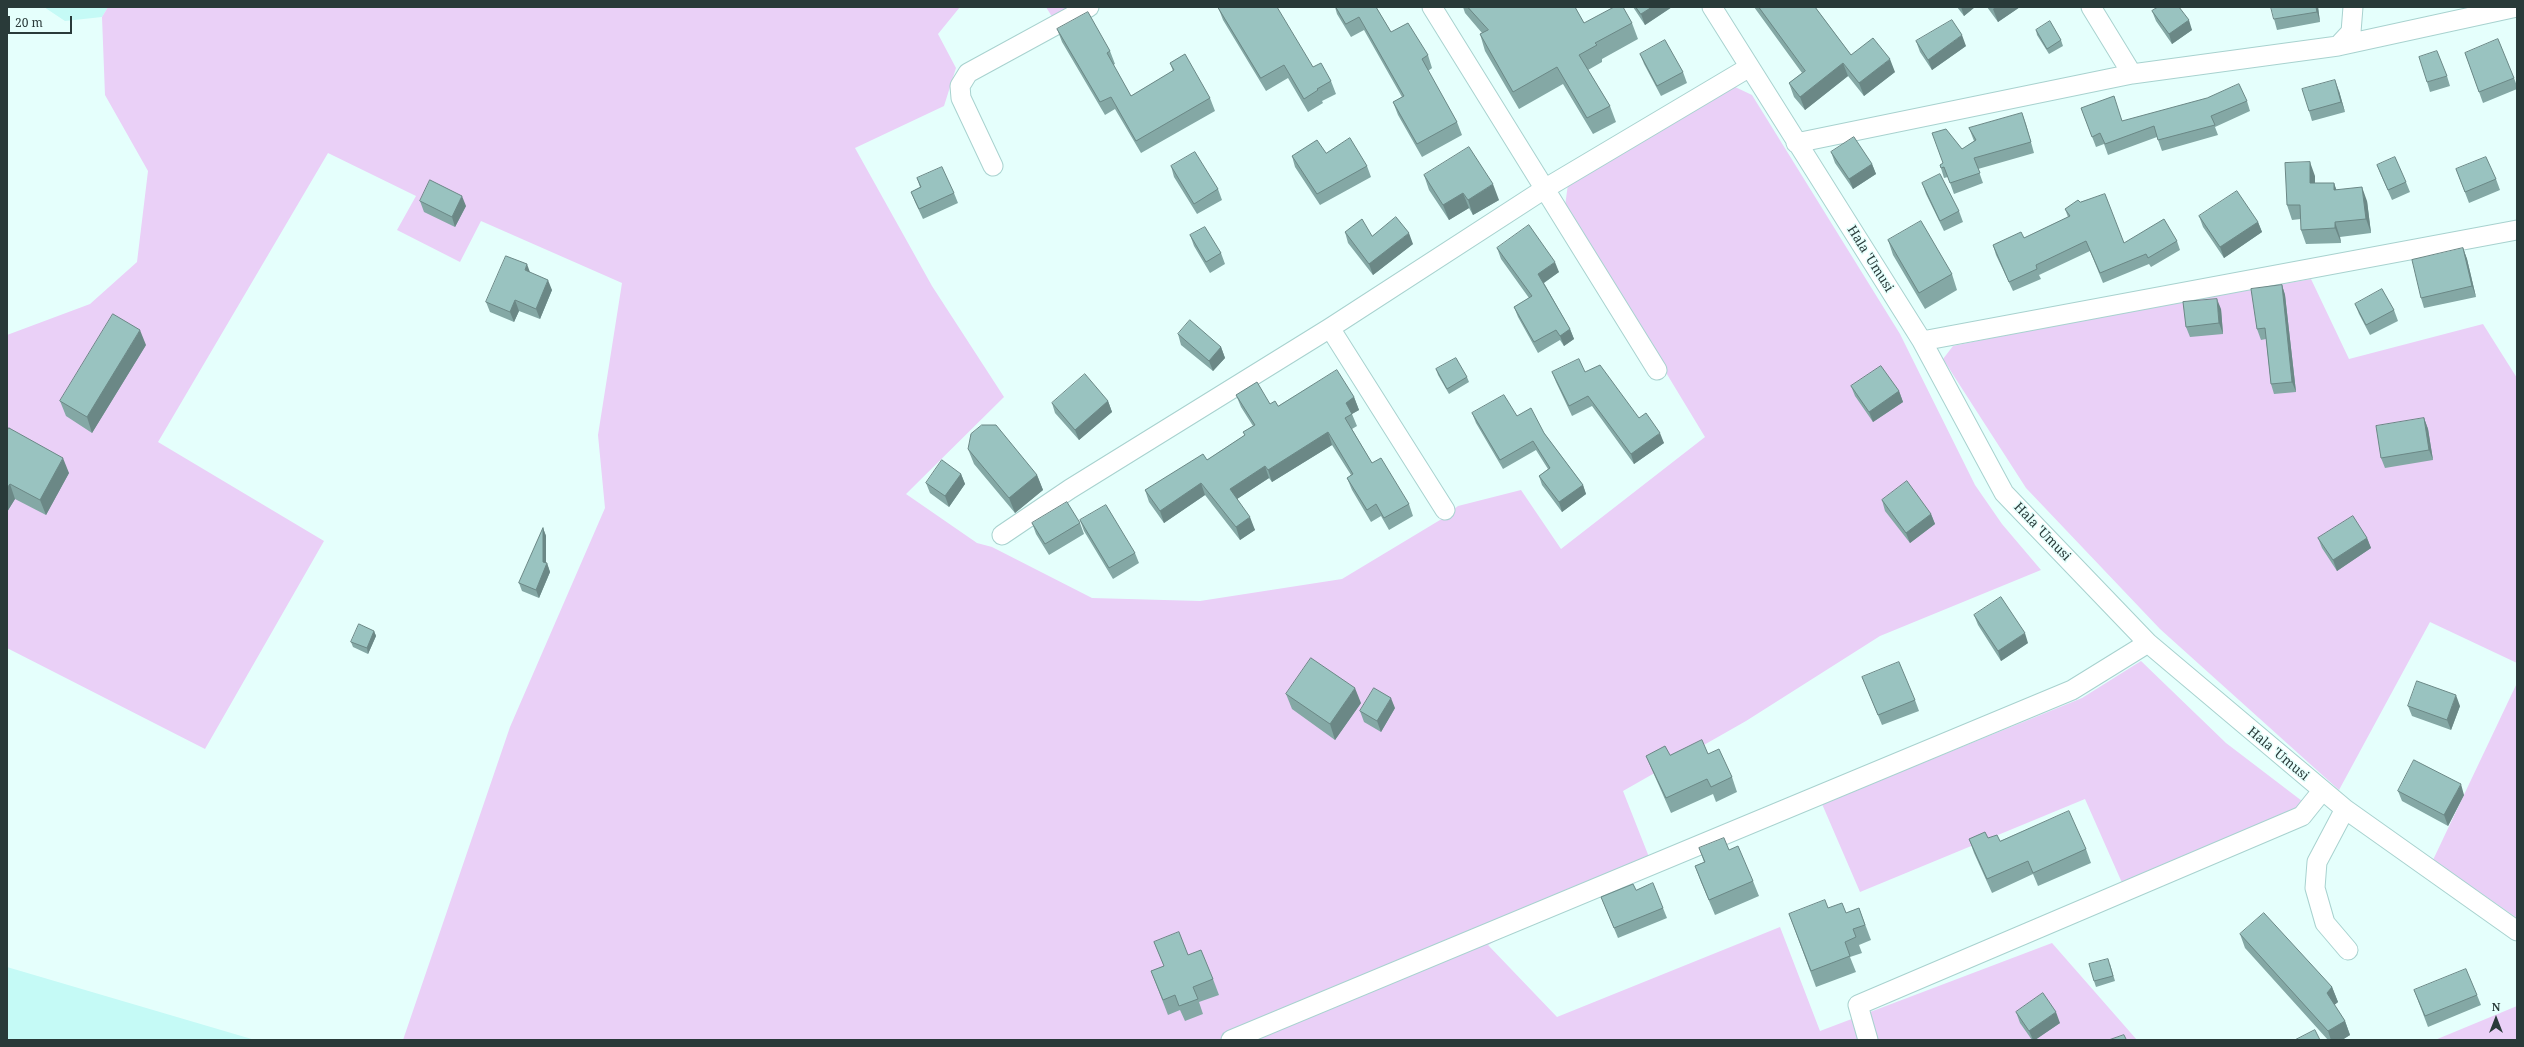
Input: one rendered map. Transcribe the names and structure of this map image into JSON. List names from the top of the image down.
{
  "streets": {
    "street": ["Hala 'Umusi"]
  },
  "scale_bar": "20 m",
  "north": "top"
}
